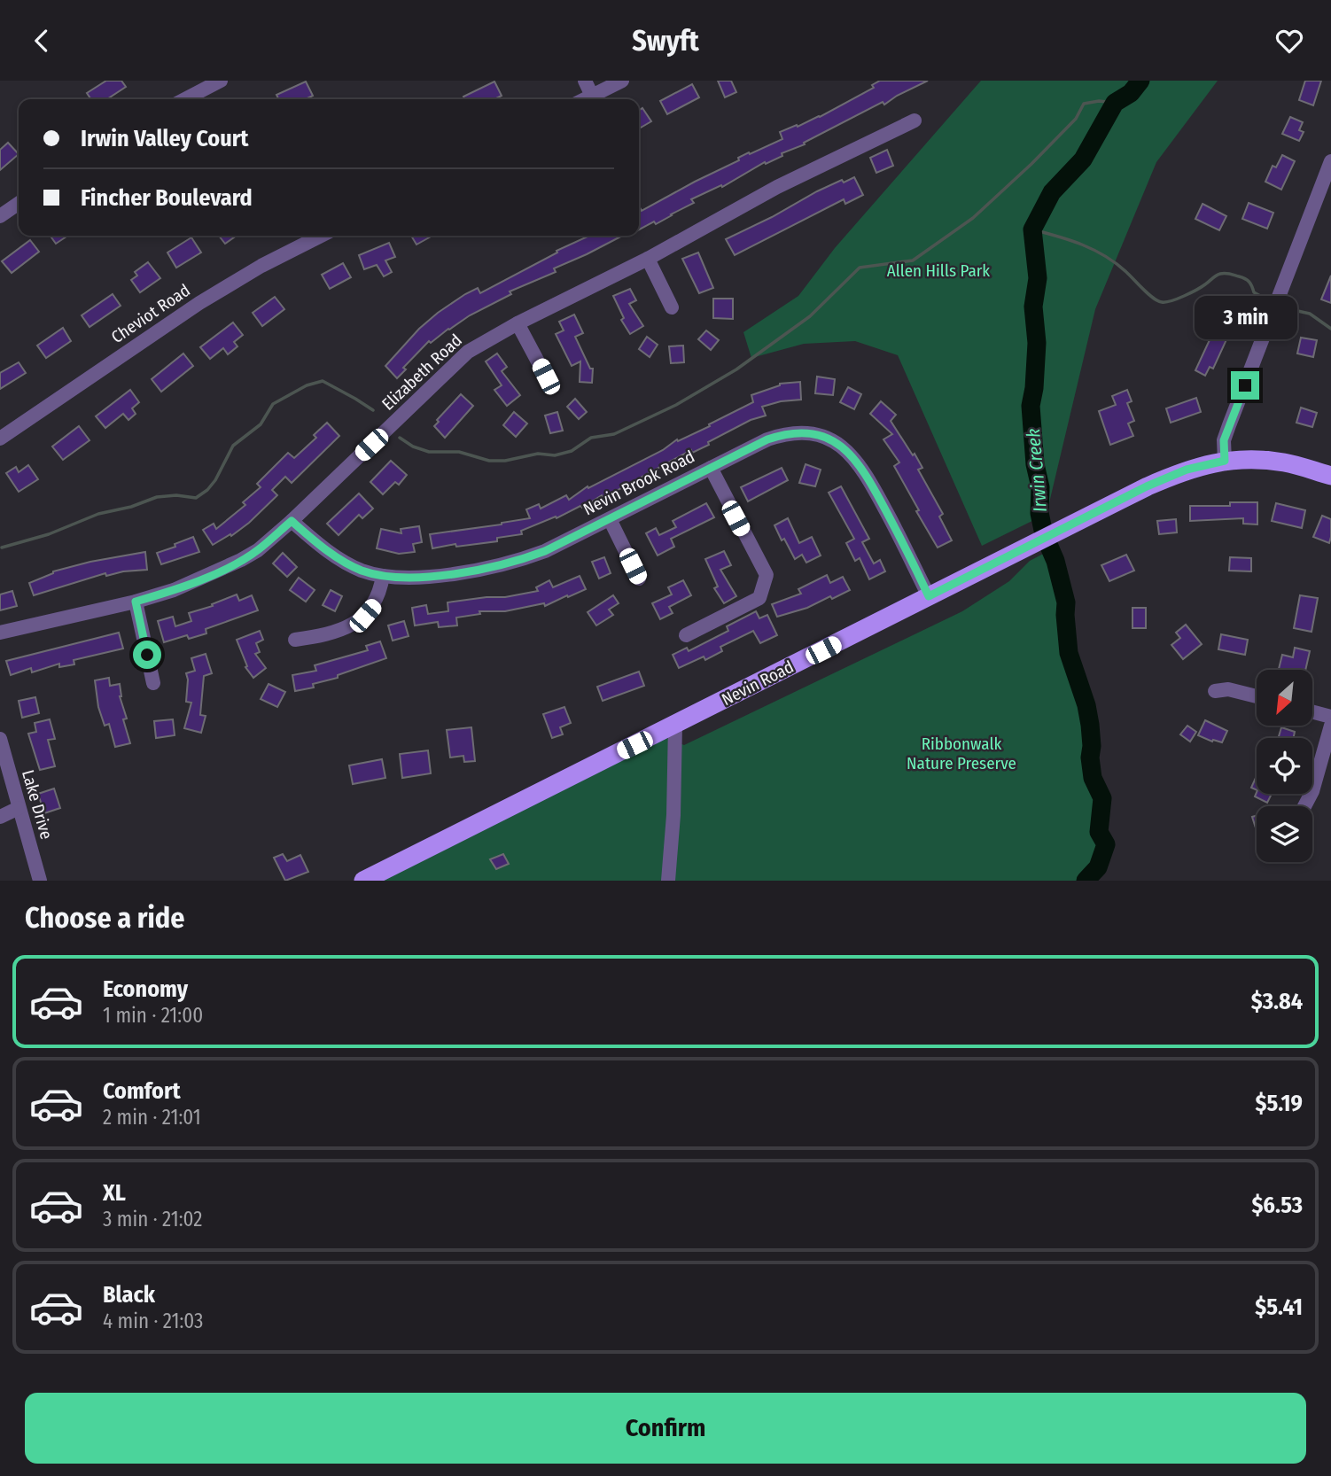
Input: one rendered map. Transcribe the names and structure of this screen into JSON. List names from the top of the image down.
{
  "streets": {
    "main road": ["Nevin Road"],
    "street": [
      "Cheviot Road",
      "Elizabeth Road",
      "Nevin Brook Road",
      "Lake Drive"
    ]
  },
  "crossings": [
    ["Elizabeth Road", "Nevin Brook Road"],
    ["Nevin Brook Road", "Nevin Road"]
  ],
  "water": ["Irwin Creek"],
  "parks": ["Allen Hills Park", "Ribbonwalk Nature Preserve"],
  "north": "bottom left",
  "page": {
    "header": "Swyft",
    "banner": ["Irwin Valley Court", "Fincher Boulevard"],
    "bubble": "3 min",
    "heading": "Choose a ride",
    "list": [
      {
        "name": "Economy",
        "note": "1 min · 21:00",
        "value": "$3.84"
      },
      {
        "name": "Comfort",
        "note": "2 min · 21:01",
        "value": "$5.19"
      },
      {
        "name": "XL",
        "note": "3 min · 21:02",
        "value": "$6.53"
      },
      {
        "name": "Black",
        "note": "4 min · 21:03",
        "value": "$5.41"
      }
    ],
    "buttons": "Confirm"
  }
}
